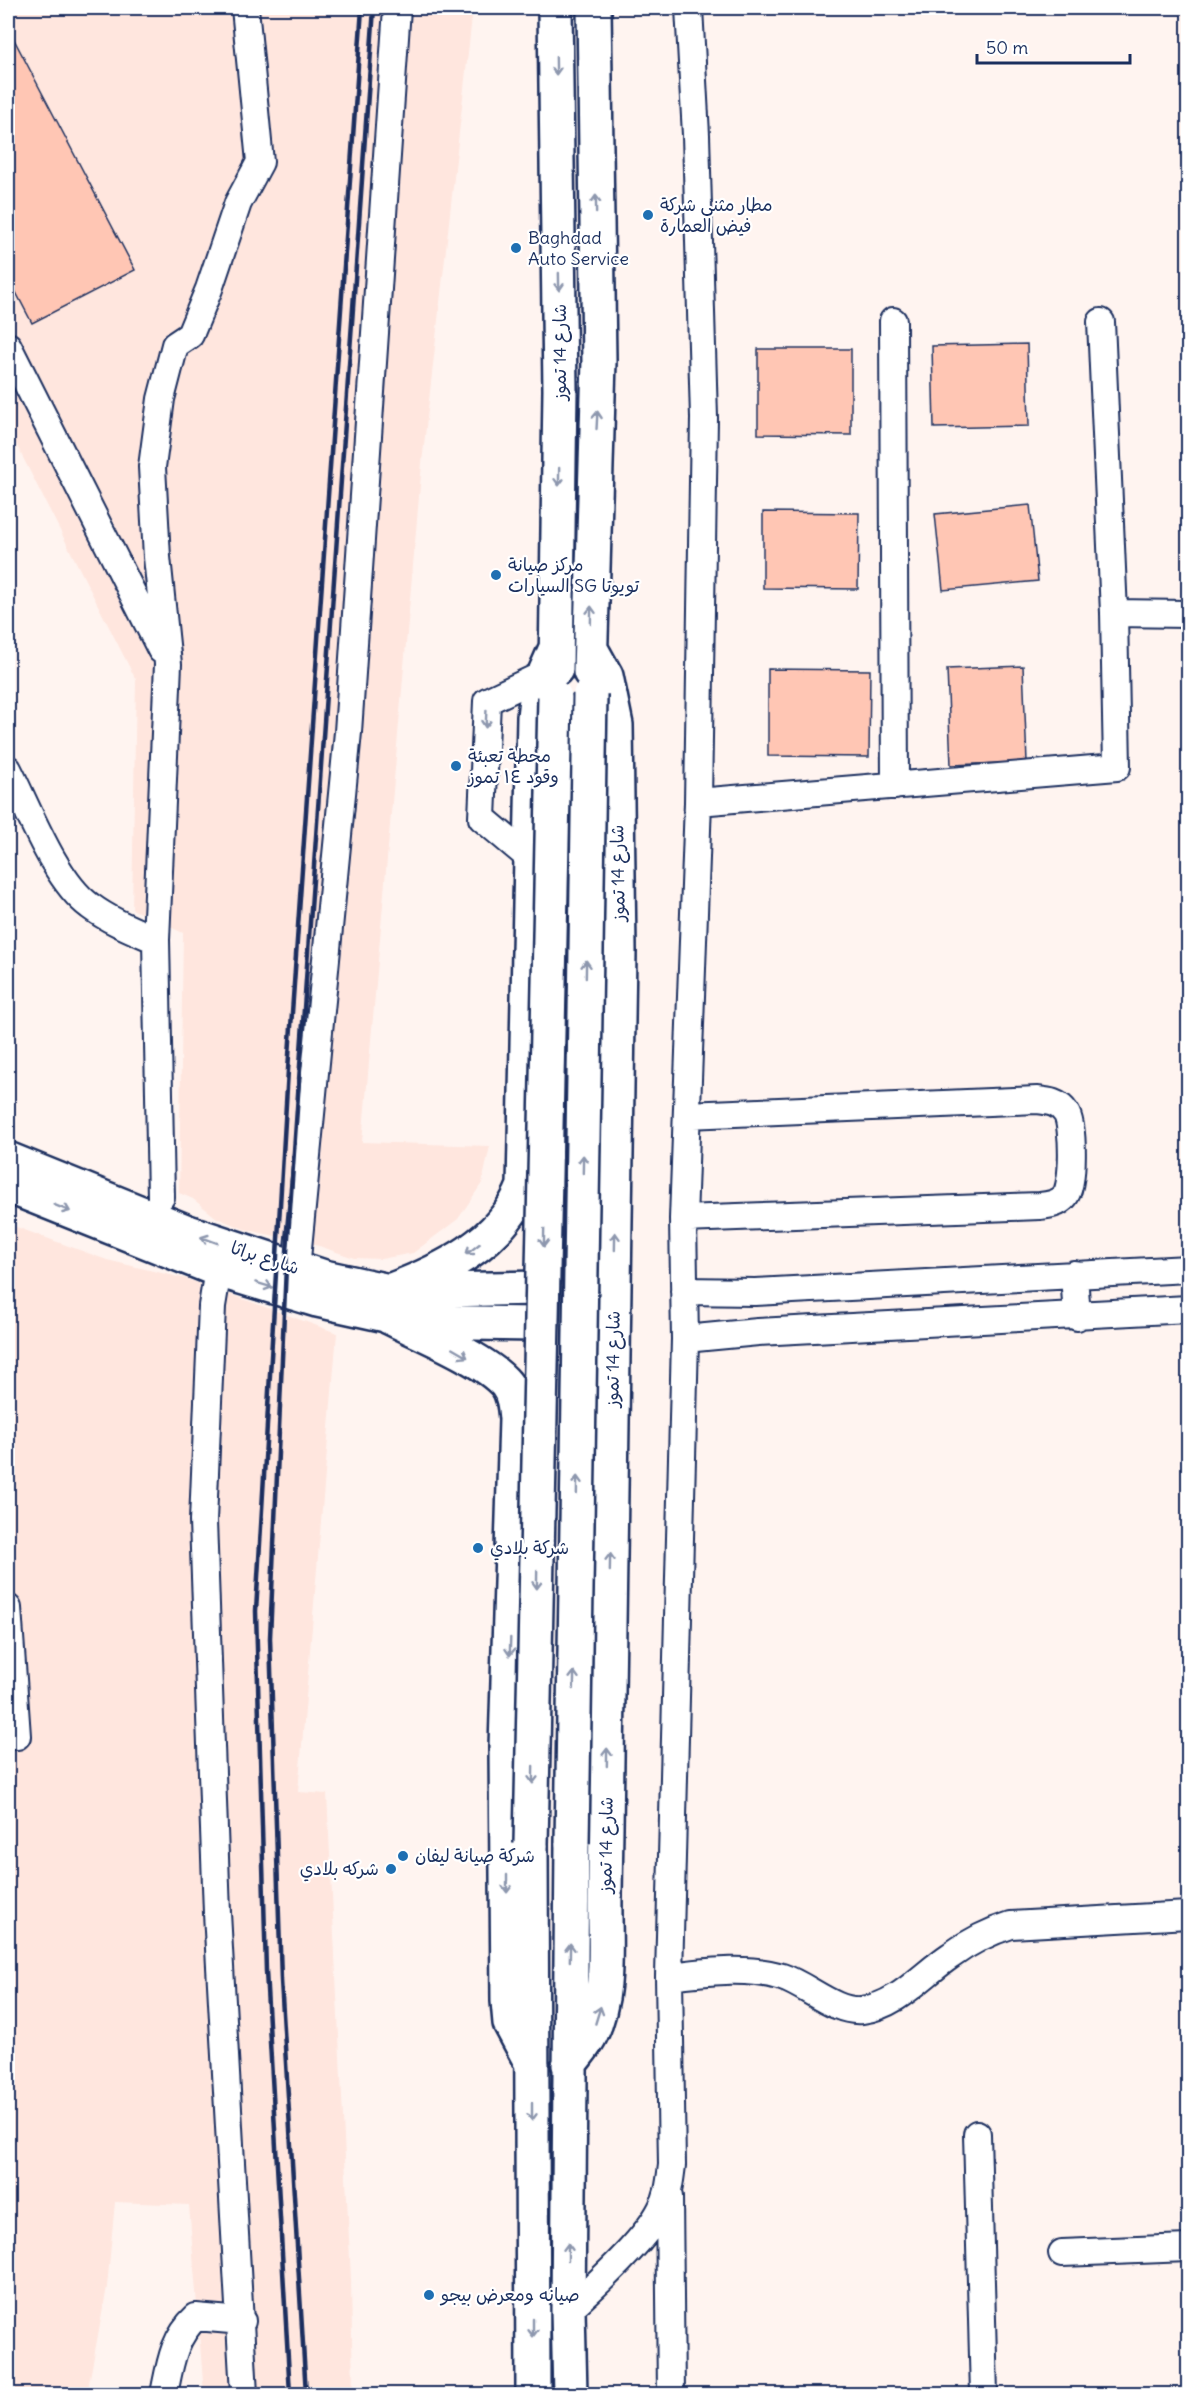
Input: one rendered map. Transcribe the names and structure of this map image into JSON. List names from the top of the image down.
{
  "streets": {
    "main road": ["شارع 14 تموز", "شارع براثا"]
  },
  "places": [
    "مطار مثنى شركة فيض العمارة",
    "Baghdad Auto Service",
    "مركز صيانة السيارات SG تويوتا",
    "محطة تعبئة وقود ١٤ تموز",
    "شركة بلادي",
    "شركة صيانة ليفان",
    "شركه بلادي",
    "صيانه ومعرض بيجو"
  ],
  "scale_bar": "50 m"
}
